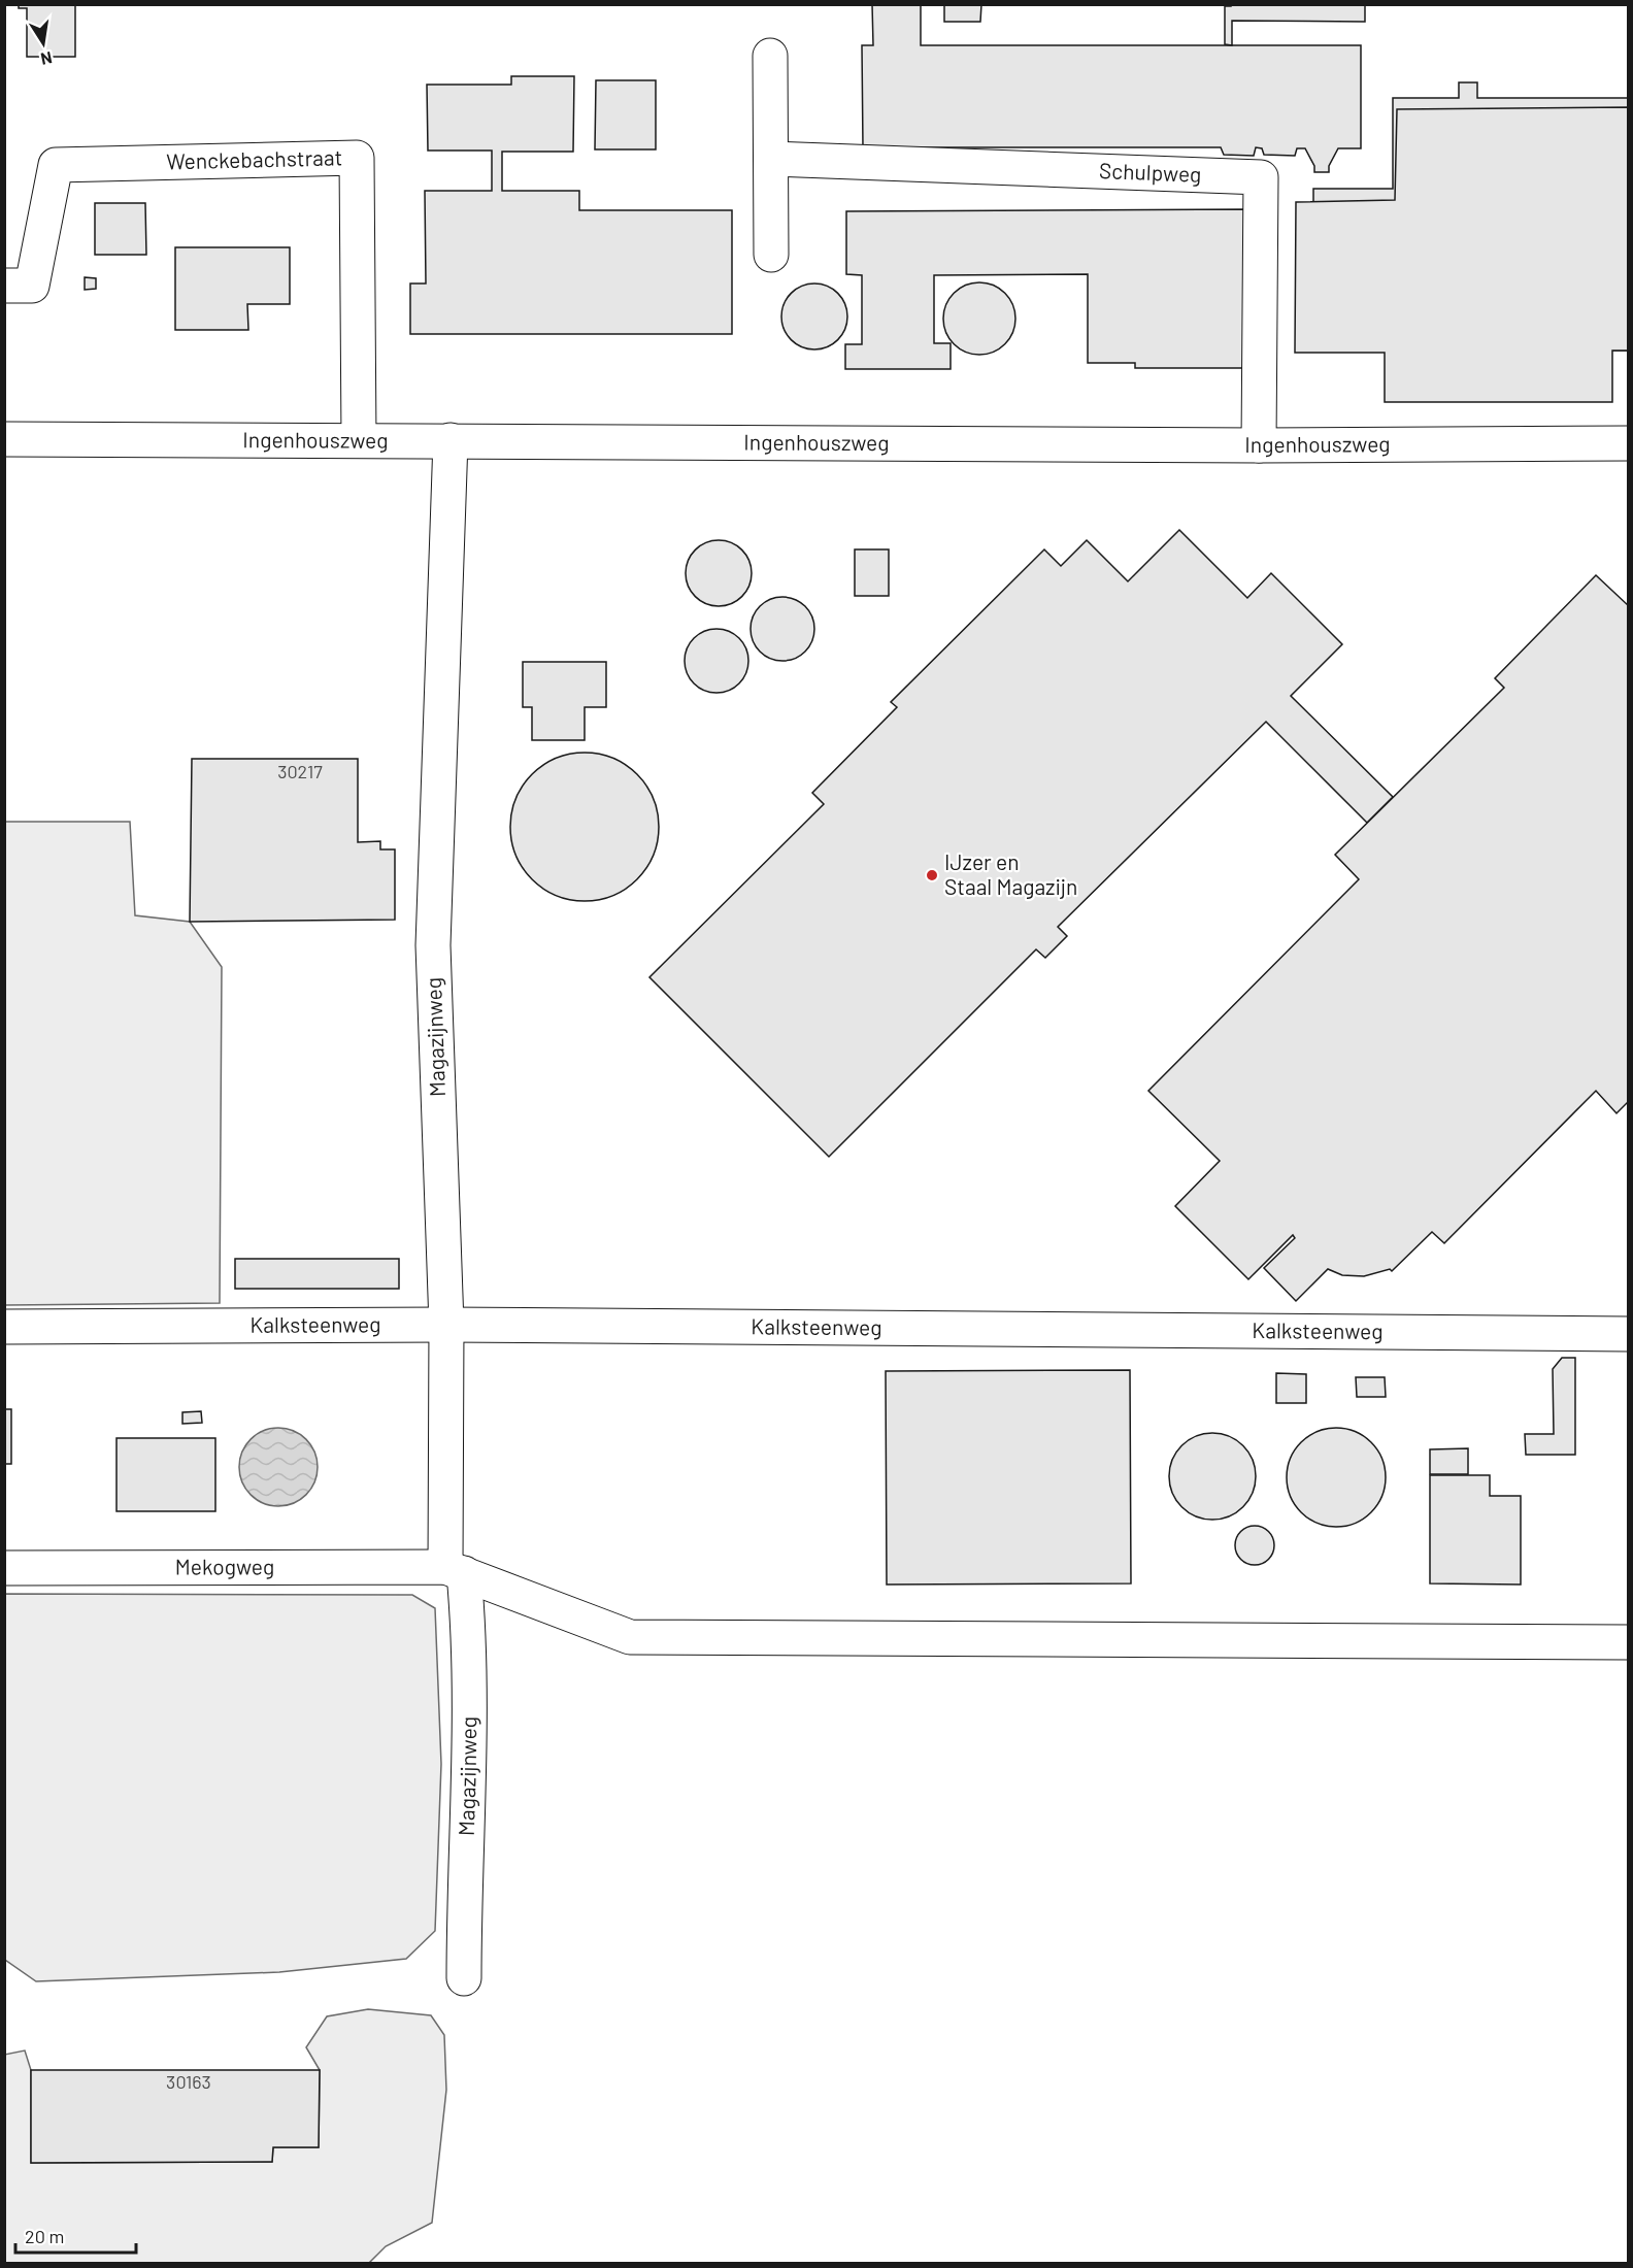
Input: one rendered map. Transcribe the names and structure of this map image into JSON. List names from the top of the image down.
{
  "streets": {
    "street": [
      "Wenckebachstraat",
      "Schulpweg",
      "Ingenhouszweg",
      "Magazijnweg",
      "Kalksteenweg",
      "Mekogweg"
    ]
  },
  "crossings": [
    ["Wenckebachstraat", "Ingenhouszweg"],
    ["Schulpweg", "Ingenhouszweg"],
    ["Ingenhouszweg", "Magazijnweg"],
    ["Magazijnweg", "Kalksteenweg"],
    ["Magazijnweg", "Mekogweg"]
  ],
  "places": ["IJzer en Staal Magazijn"],
  "house_numbers": ["30217", "30163"],
  "scale_bar": "20 m",
  "north": "bottom"
}
